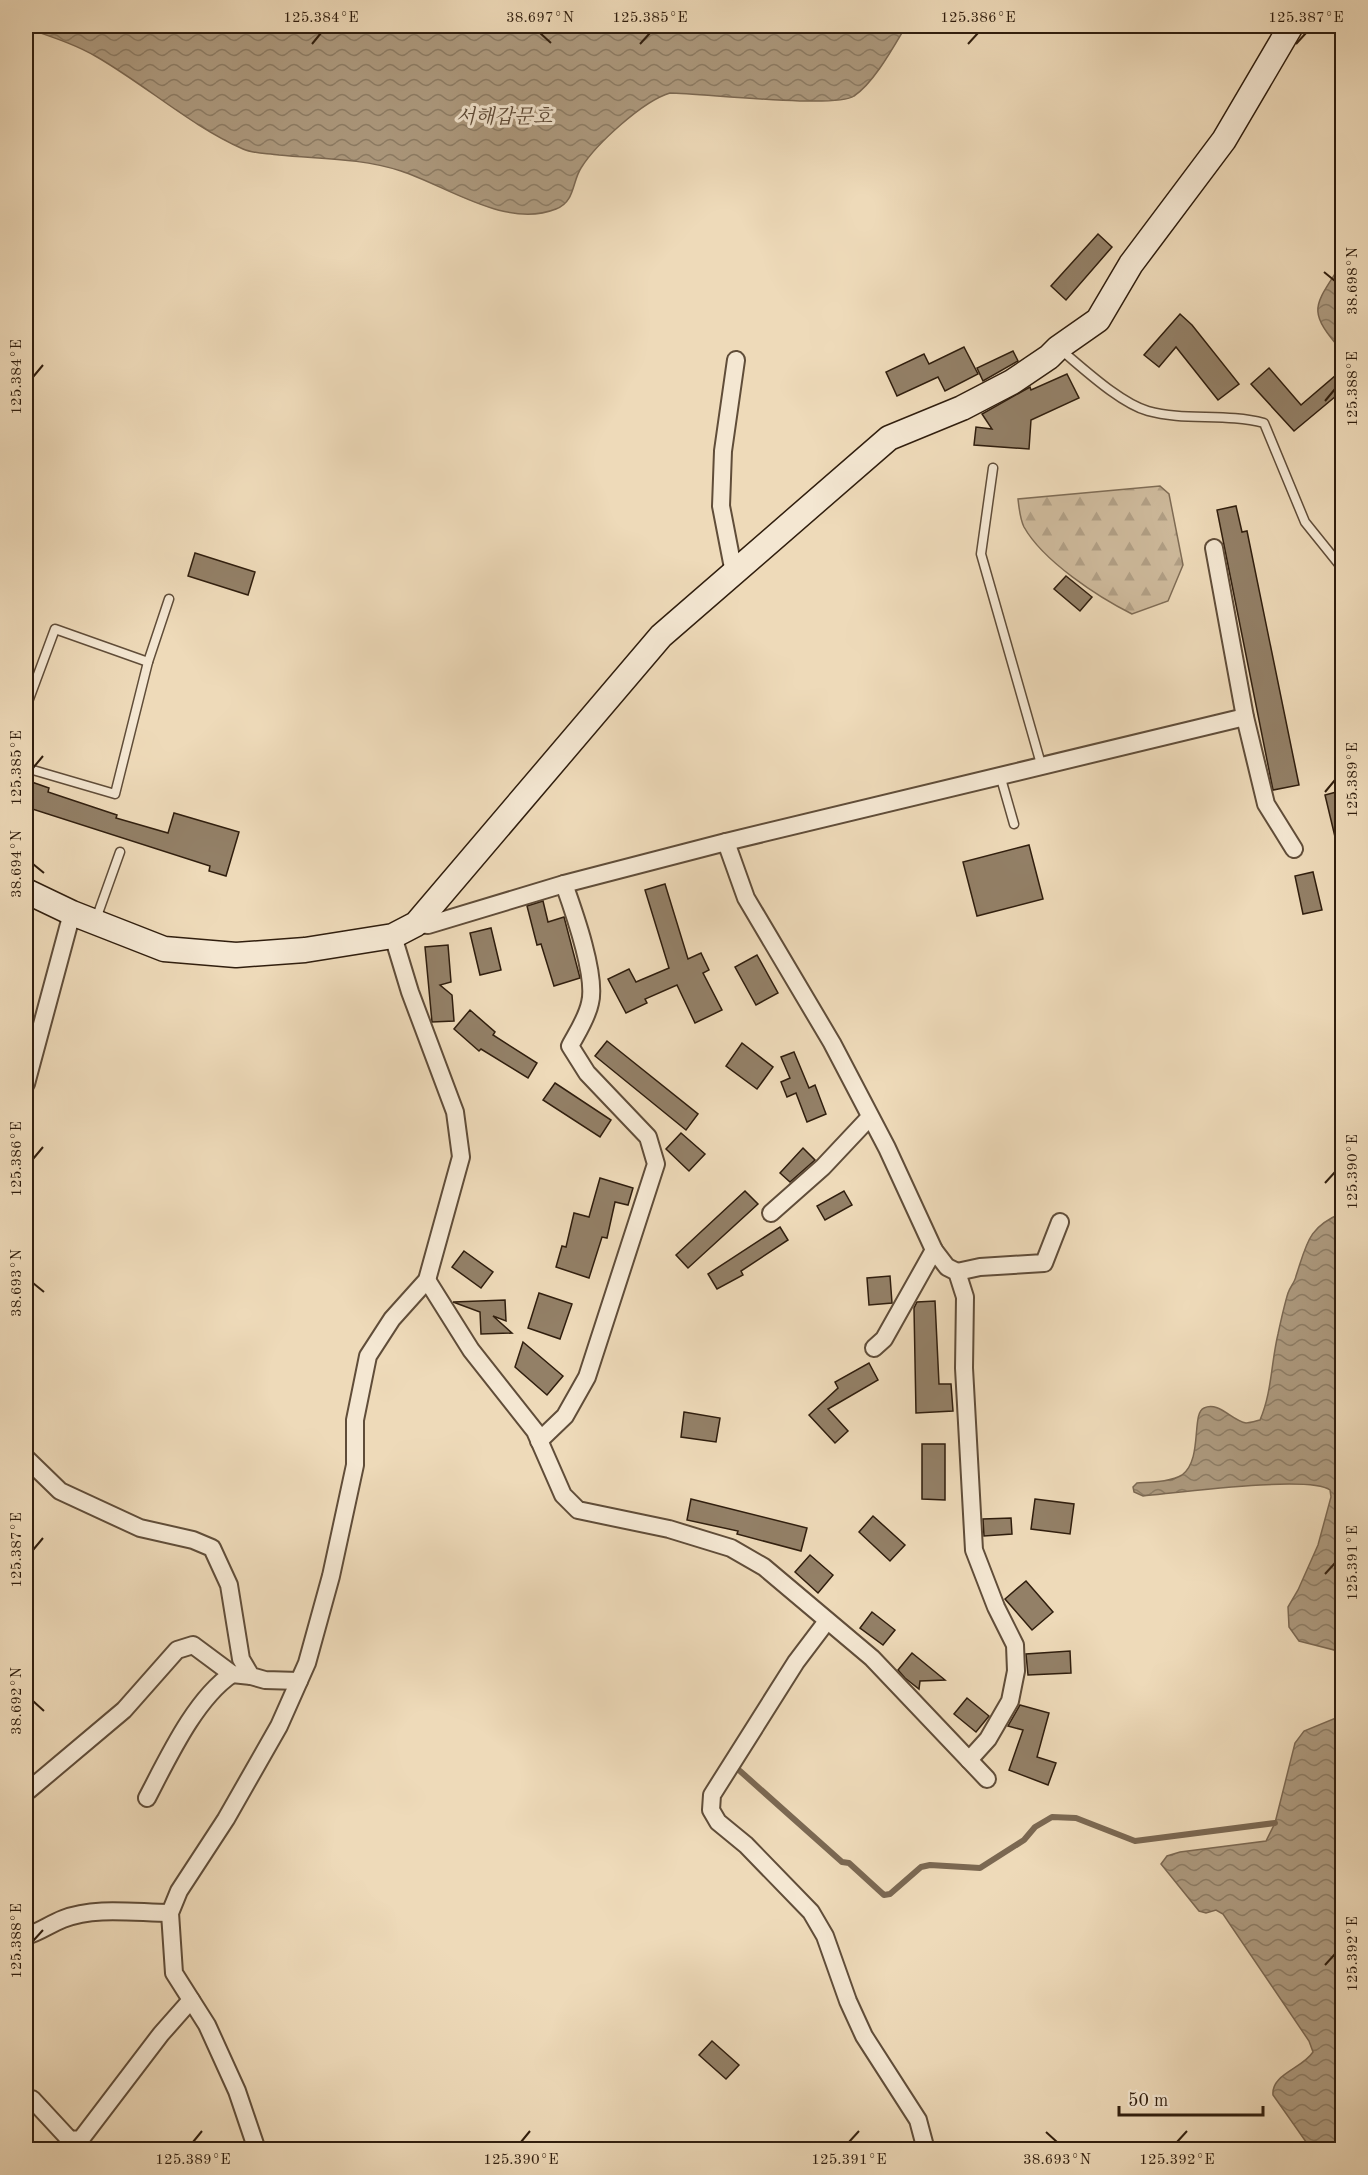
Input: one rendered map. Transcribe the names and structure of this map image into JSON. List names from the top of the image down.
{
  "water": ["서해갑문호"],
  "scale_bar": "50 m",
  "coordinates": [
    "125.384°E",
    "38.697°N",
    "125.385°E",
    "125.386°E",
    "125.387°E",
    "38.698°N",
    "125.388°E",
    "125.389°E",
    "38.694°N",
    "125.390°E",
    "38.693°N",
    "125.391°E",
    "38.692°N",
    "125.392°E"
  ]
}
